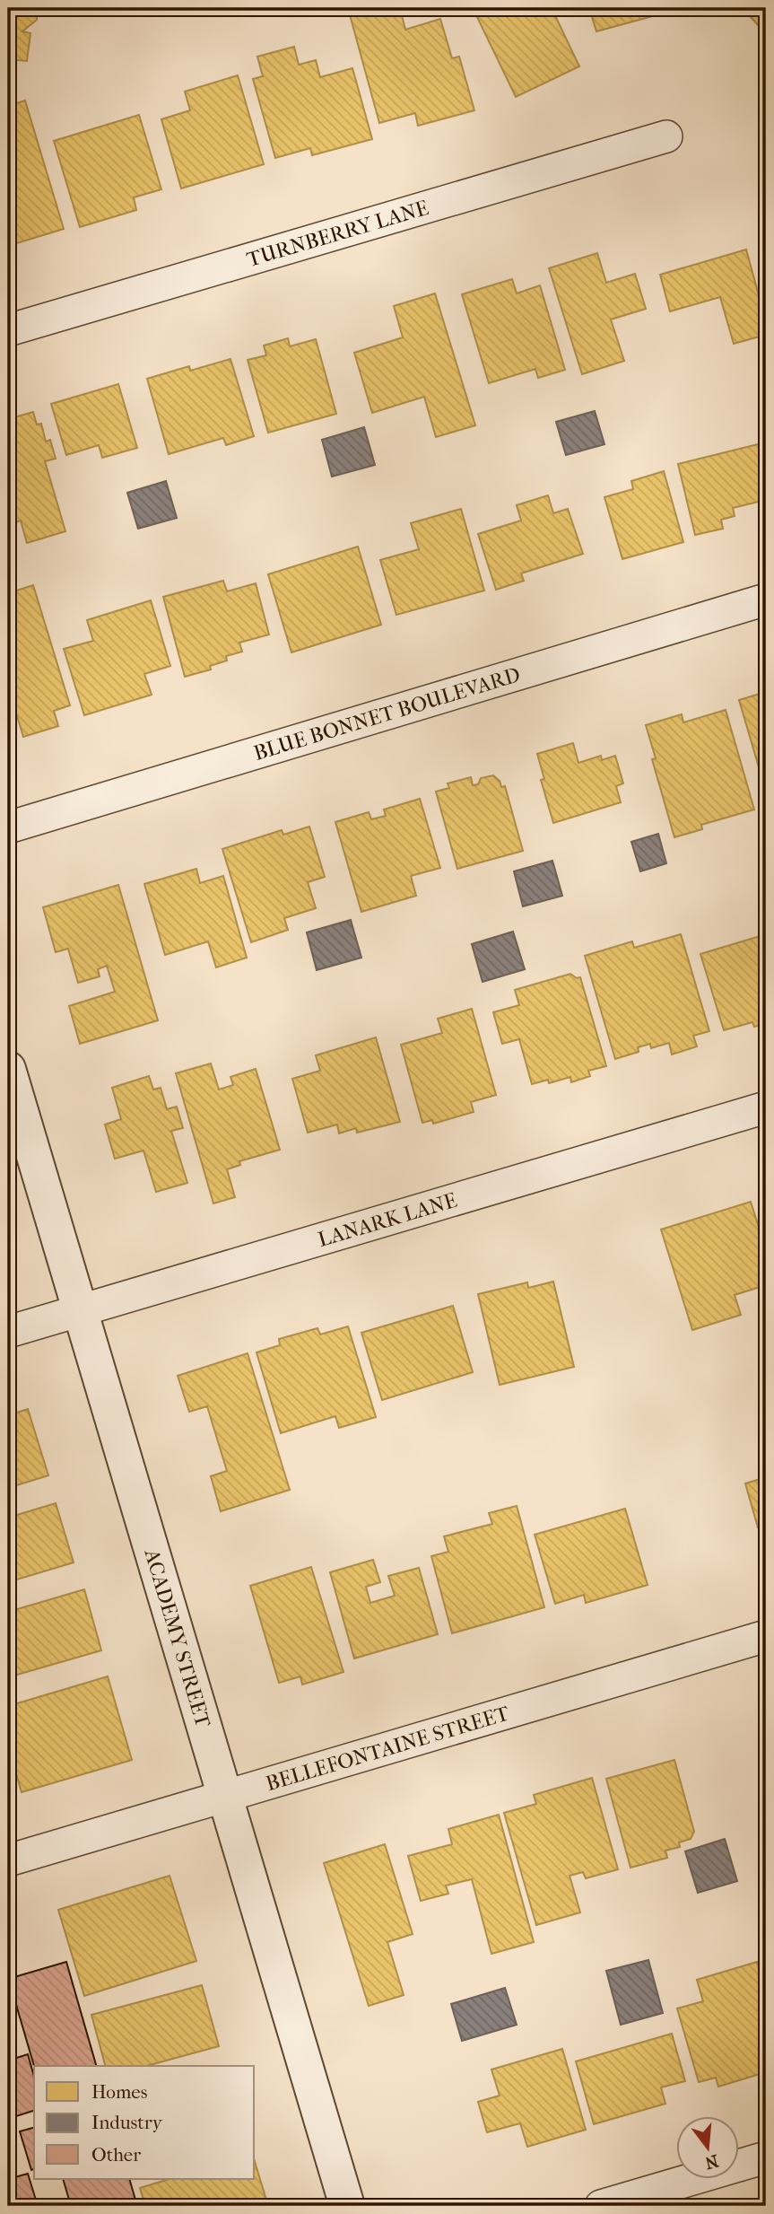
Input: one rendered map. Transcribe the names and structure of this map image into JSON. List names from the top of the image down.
{
  "streets": {
    "street": [
      "TURNBERRY LANE",
      "BLUE BONNET BOULEVARD",
      "LANARK LANE",
      "ACADEMY STREET",
      "BELLEFONTAINE STREET"
    ]
  },
  "crossings": [
    ["LANARK LANE", "ACADEMY STREET"],
    ["ACADEMY STREET", "BELLEFONTAINE STREET"]
  ],
  "legend": ["Homes", "Industry", "Other"],
  "north": "bottom"
}
